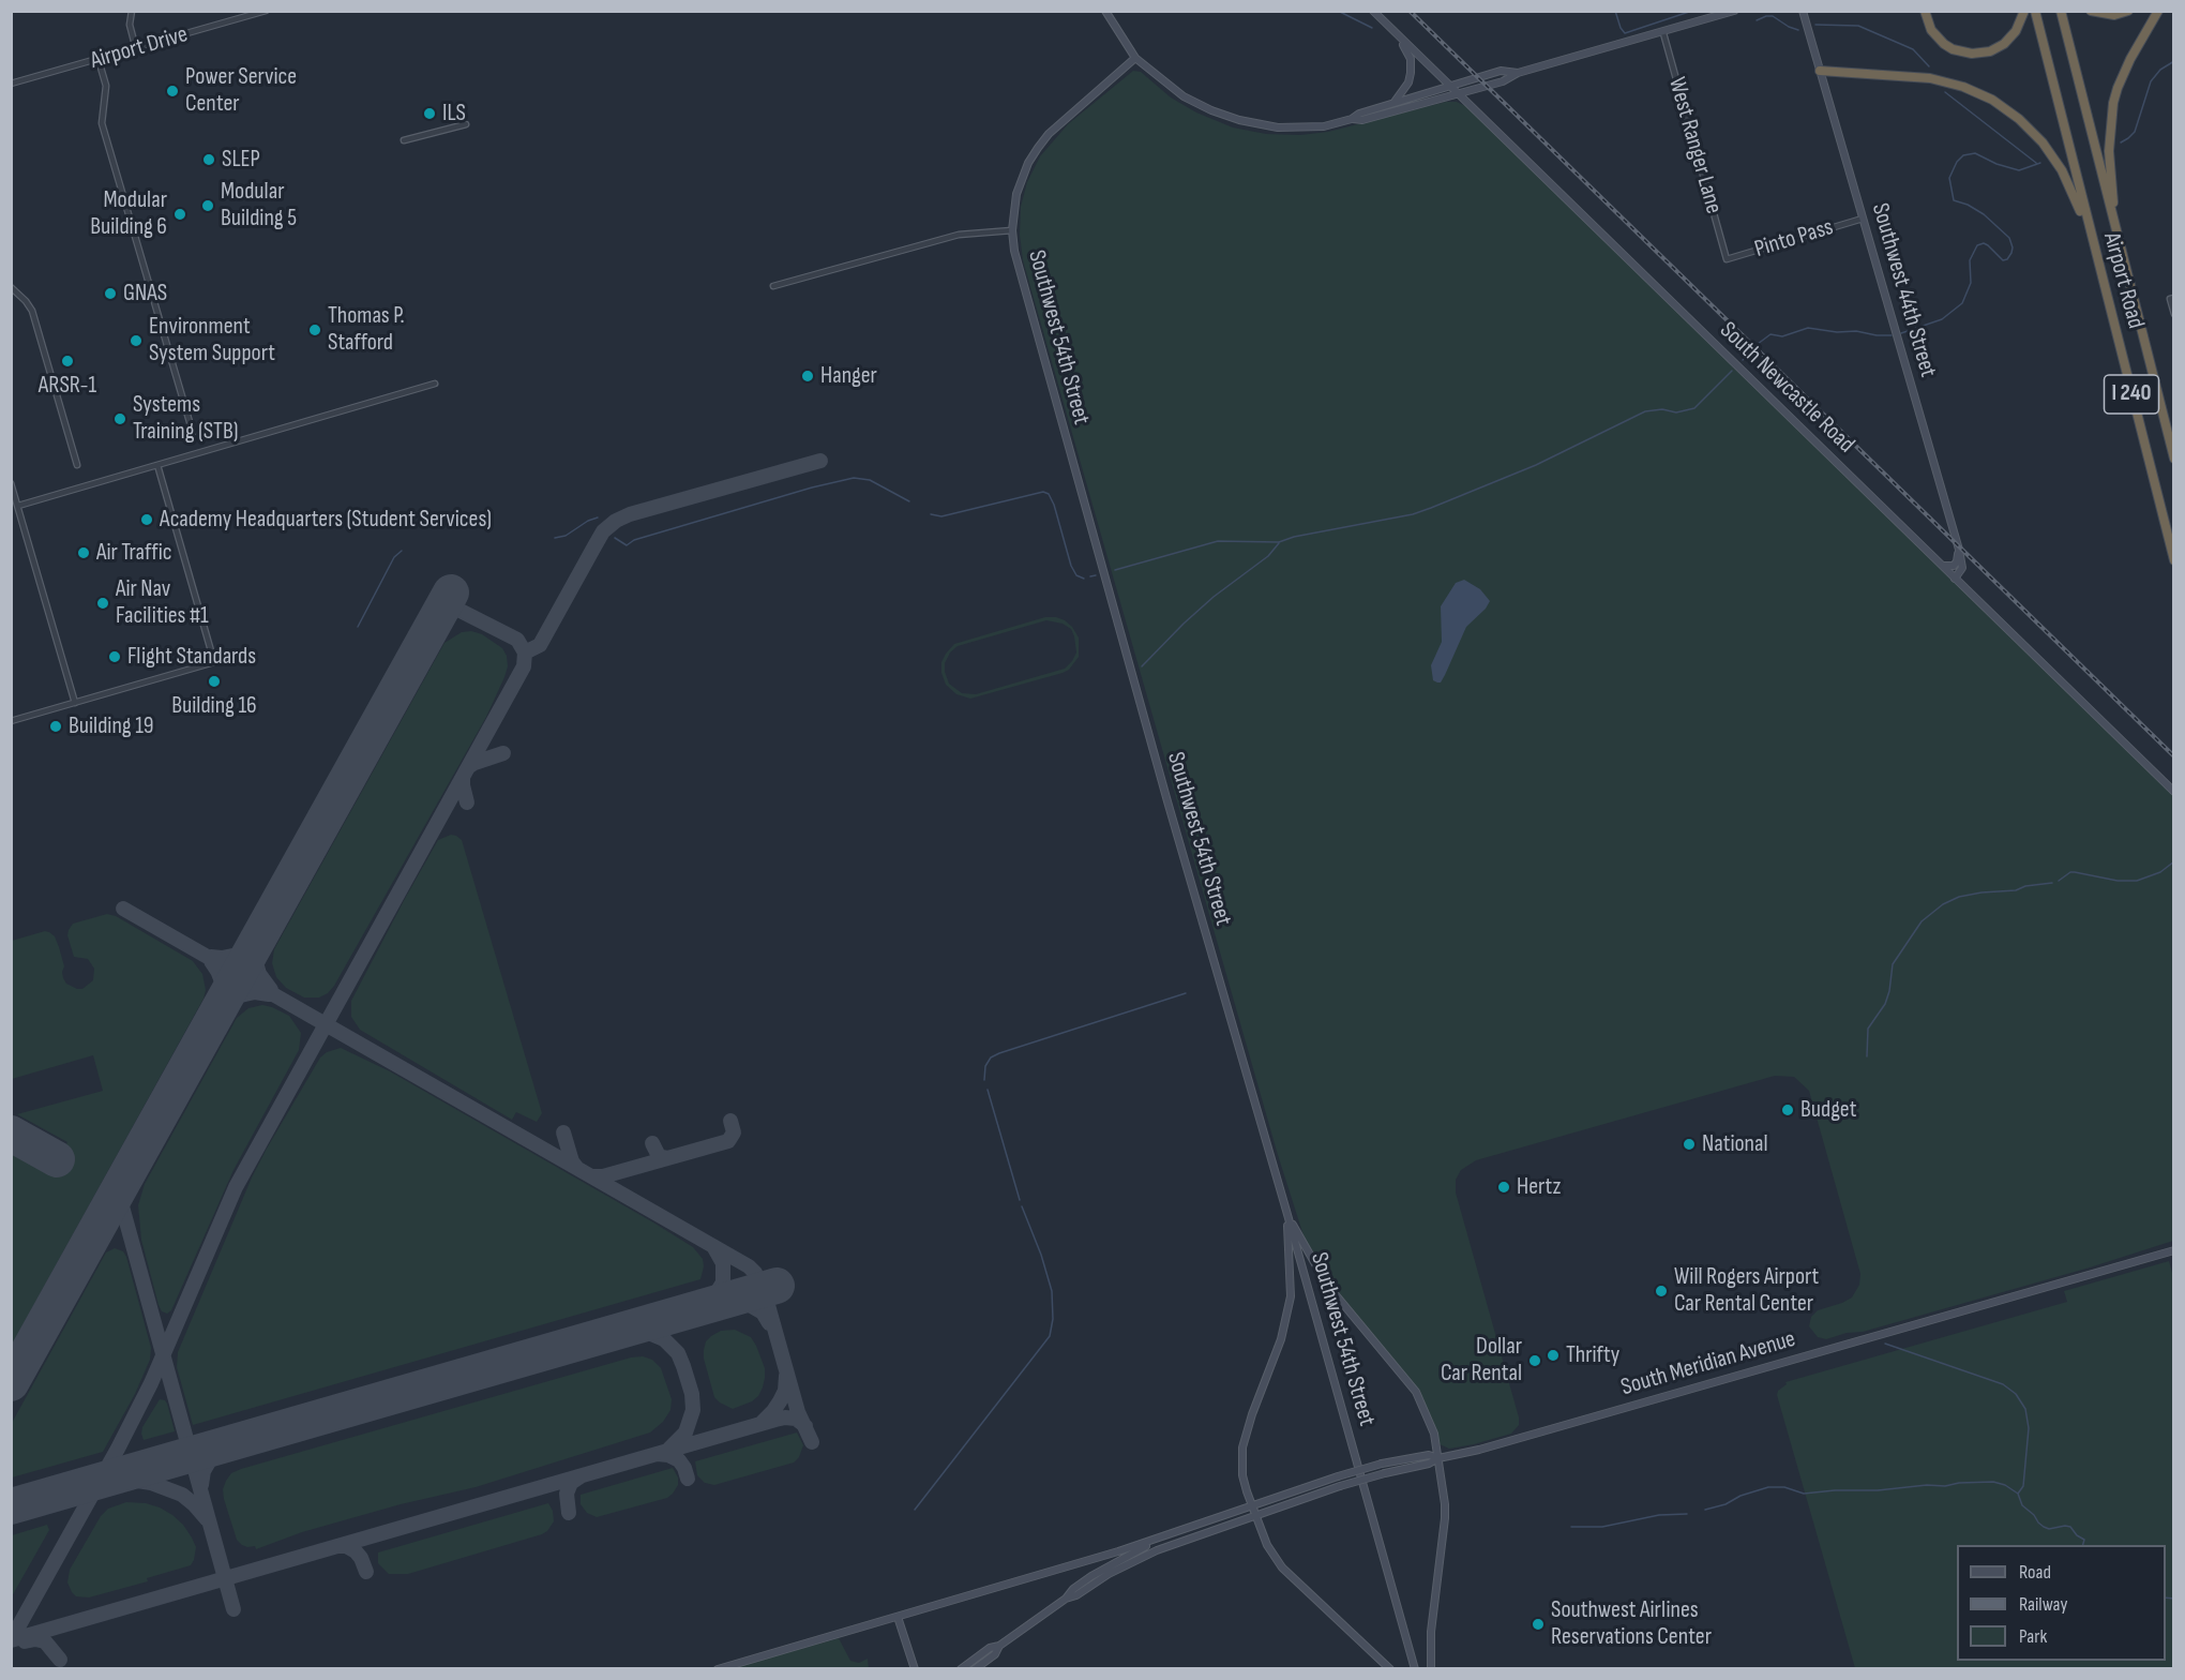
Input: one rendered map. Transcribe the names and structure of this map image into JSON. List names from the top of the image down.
{
  "streets": {
    "highway": ["Airport Road", "I 240"],
    "main road": [
      "Southwest 44th Street",
      "Southwest 54th Street",
      "South Newcastle Road",
      "South Meridian Avenue"
    ],
    "street": ["Airport Drive", "West Ranger Lane", "Pinto Pass"]
  },
  "crossings": [
    ["West Ranger Lane", "Pinto Pass"],
    ["Pinto Pass", "Southwest 44th Street"],
    ["Southwest 44th Street", "South Newcastle Road"]
  ],
  "places": [
    "Power Service Center",
    "ILS",
    "SLEP",
    "Modular Building 5",
    "Modular Building 6",
    "GNAS",
    "Thomas P. Stafford",
    "Environment System Support",
    "ARSR-1",
    "Hanger",
    "Systems Training (STB)",
    "Academy Headquarters (Student Services)",
    "Air Traffic",
    "Air Nav Facilities #1",
    "Flight Standards",
    "Building 16",
    "Building 19",
    "Budget",
    "National",
    "Hertz",
    "Will Rogers Airport Car Rental Center",
    "Thrifty",
    "Dollar Car Rental",
    "Southwest Airlines Reservations Center"
  ],
  "legend": ["Road", "Railway", "Park"]
}
